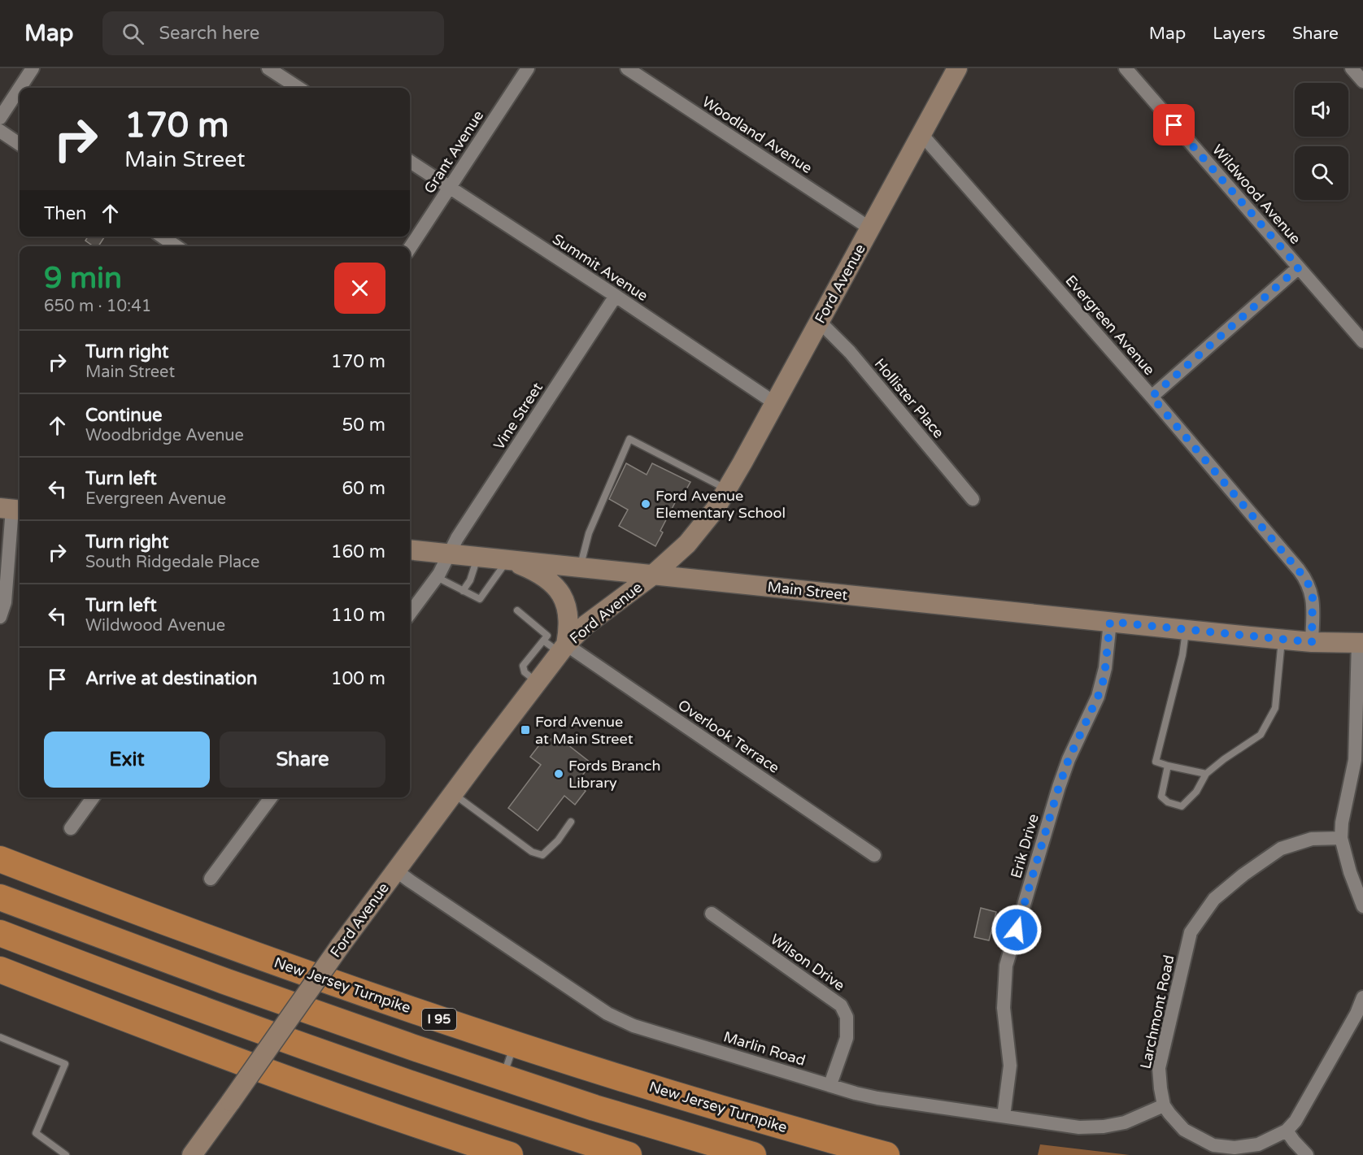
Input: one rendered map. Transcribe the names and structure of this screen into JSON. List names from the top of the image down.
{
  "streets": {
    "highway": ["New Jersey Turnpike", "I 95"],
    "street": [
      "Woodland Avenue",
      "Grant Avenue",
      "Wildwood Avenue",
      "Summit Avenue",
      "Ford Avenue",
      "Evergreen Avenue",
      "Hollister Place",
      "Vine Street",
      "Main Street",
      "Overlook Terrace",
      "Erik Drive",
      "Wilson Drive",
      "Larchmont Road",
      "Marlin Road"
    ]
  },
  "crossings": [
    ["Woodland Avenue", "Ford Avenue"],
    ["Grant Avenue", "Summit Avenue"],
    ["Summit Avenue", "Ford Avenue"],
    ["Summit Avenue", "Vine Street"],
    ["Ford Avenue", "Evergreen Avenue"],
    ["Ford Avenue", "Hollister Place"],
    ["Ford Avenue", "Main Street"],
    ["Ford Avenue", "Overlook Terrace"],
    ["Ford Avenue", "Marlin Road"],
    ["Evergreen Avenue", "Main Street"],
    ["Vine Street", "Main Street"],
    ["Main Street", "Erik Drive"],
    ["Erik Drive", "Marlin Road"],
    ["Wilson Drive", "Marlin Road"],
    ["Larchmont Road", "Marlin Road"]
  ],
  "places": {
    "other": ["Ford Avenue Elementary School", "Fords Branch Library"],
    "transit": ["Ford Avenue at Main Street"]
  },
  "page": {
    "header": "Map",
    "search": "Search here",
    "nav": ["Map", "Layers", "Share"],
    "turn": ["170 m", "Main Street"],
    "then": "Then",
    "heading": ["9 min", "650 m · 10:41"],
    "list": [
      {
        "name": "Turn right",
        "note": "Main Street",
        "value": "170 m"
      },
      {
        "name": "Continue",
        "note": "Woodbridge Avenue",
        "value": "50 m"
      },
      {
        "name": "Turn left",
        "note": "Evergreen Avenue",
        "value": "60 m"
      },
      {
        "name": "Turn right",
        "note": "South Ridgedale Place",
        "value": "160 m"
      },
      {
        "name": "Turn left",
        "note": "Wildwood Avenue",
        "value": "110 m"
      },
      {
        "name": "Arrive at destination",
        "value": "100 m"
      }
    ],
    "buttons": ["Exit", "Share"]
  }
}
